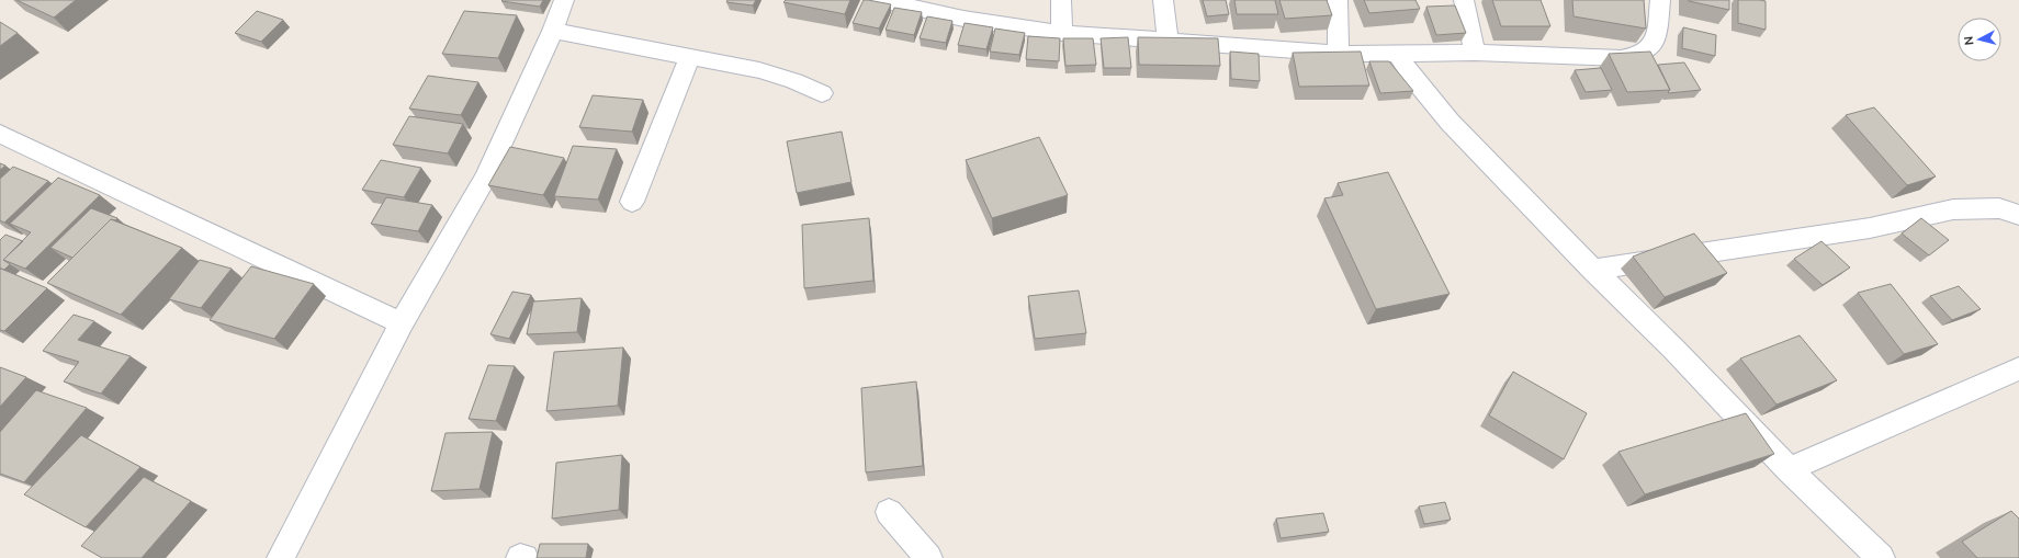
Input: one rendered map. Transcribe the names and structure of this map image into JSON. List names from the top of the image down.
{
  "north": "left"
}
